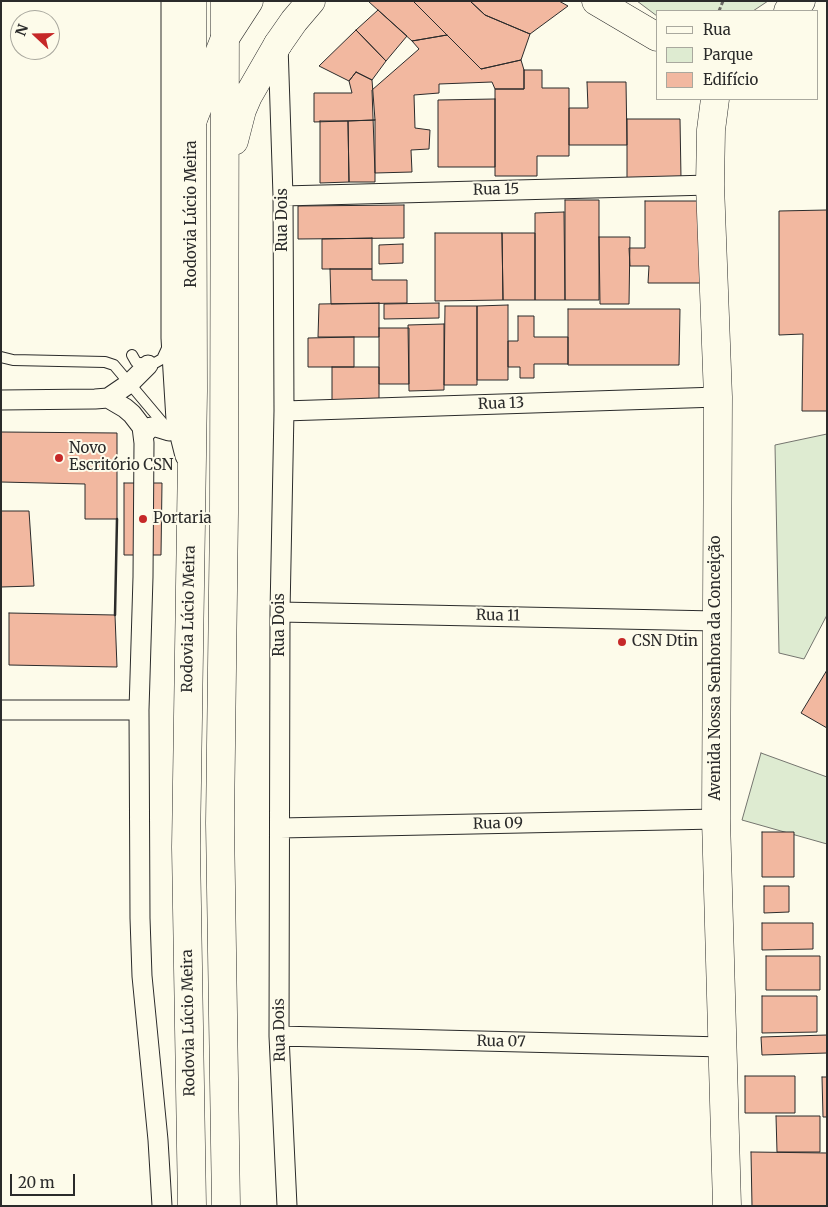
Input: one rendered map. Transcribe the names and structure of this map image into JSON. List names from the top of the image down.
{
  "streets": {
    "main road": ["Rodovia Lúcio Meira", "Avenida Nossa Senhora da Conceição"],
    "street": [
      "Rua 15",
      "Rua Dois",
      "Rua 13",
      "Rua 11",
      "Rua 09",
      "Rua 07"
    ]
  },
  "crossings": [
    ["Rua 15", "Rua Dois"],
    ["Rua 15", "Avenida Nossa Senhora da Conceição"],
    ["Rua Dois", "Rua 13"],
    ["Rua Dois", "Rua 11"],
    ["Rua Dois", "Rua 09"],
    ["Rua Dois", "Rua 07"],
    ["Rua 13", "Avenida Nossa Senhora da Conceição"],
    ["Rua 11", "Avenida Nossa Senhora da Conceição"],
    ["Avenida Nossa Senhora da Conceição", "Rua 09"],
    ["Avenida Nossa Senhora da Conceição", "Rua 07"]
  ],
  "places": ["Novo Escritório CSN", "Portaria", "CSN Dtin"],
  "legend": ["Rua", "Parque", "Edifício"],
  "scale_bar": "20 m",
  "north": "left"
}
